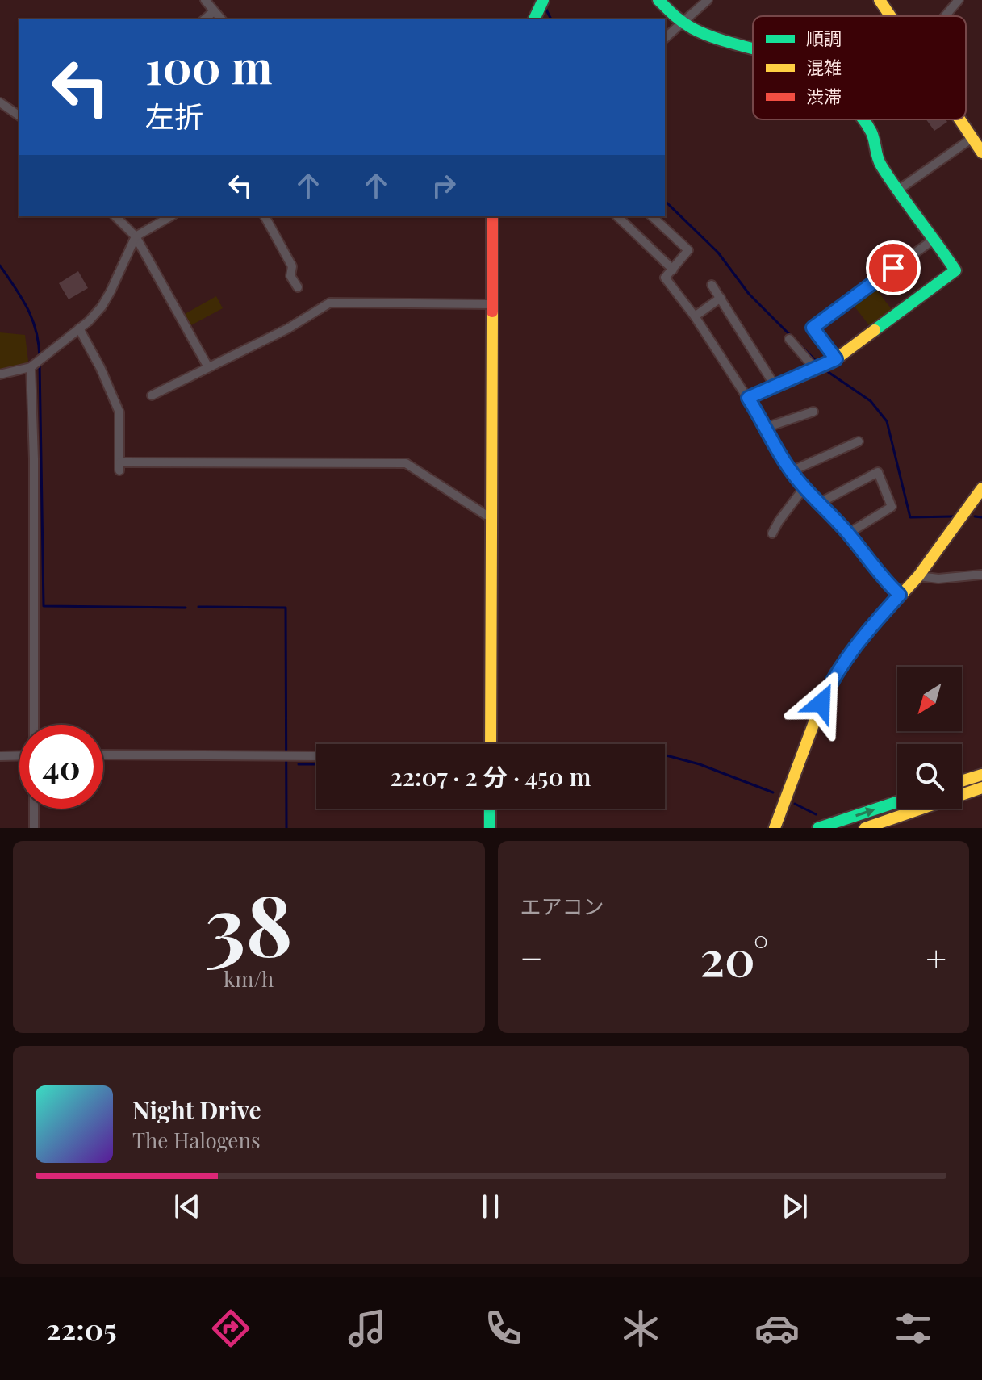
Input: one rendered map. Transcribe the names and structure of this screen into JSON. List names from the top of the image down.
{
  "legend": ["順調", "混雑", "渋滞"],
  "north": "bottom left",
  "page": {
    "turn": ["100 m", "左折"],
    "limit": "40",
    "trip": "22:07 · 2 分 · 450 m",
    "tile": [
      ["38", "km/h"],
      "エアコン"
    ],
    "heat": ["−", "20°", "+"],
    "song": ["Night Drive", "The Halogens"],
    "tabs": "22:05"
  }
}
